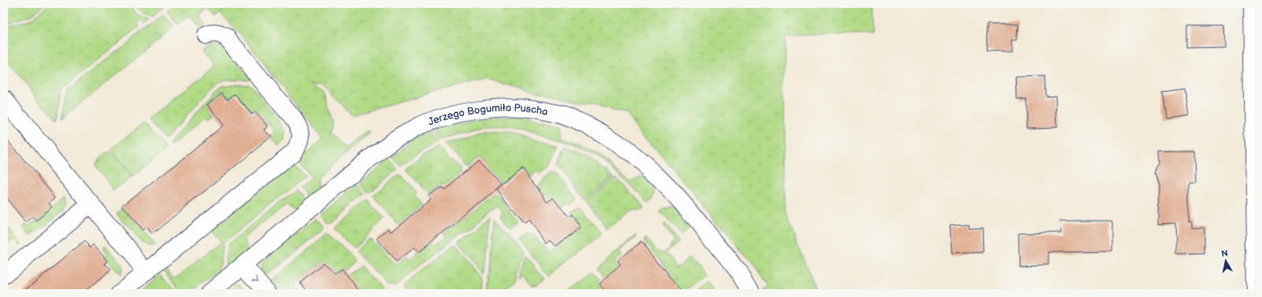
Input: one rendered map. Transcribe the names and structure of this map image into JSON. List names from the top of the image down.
{
  "streets": {
    "street": ["Jerzego Bogumiła Puscha"]
  },
  "north": "top"
}
